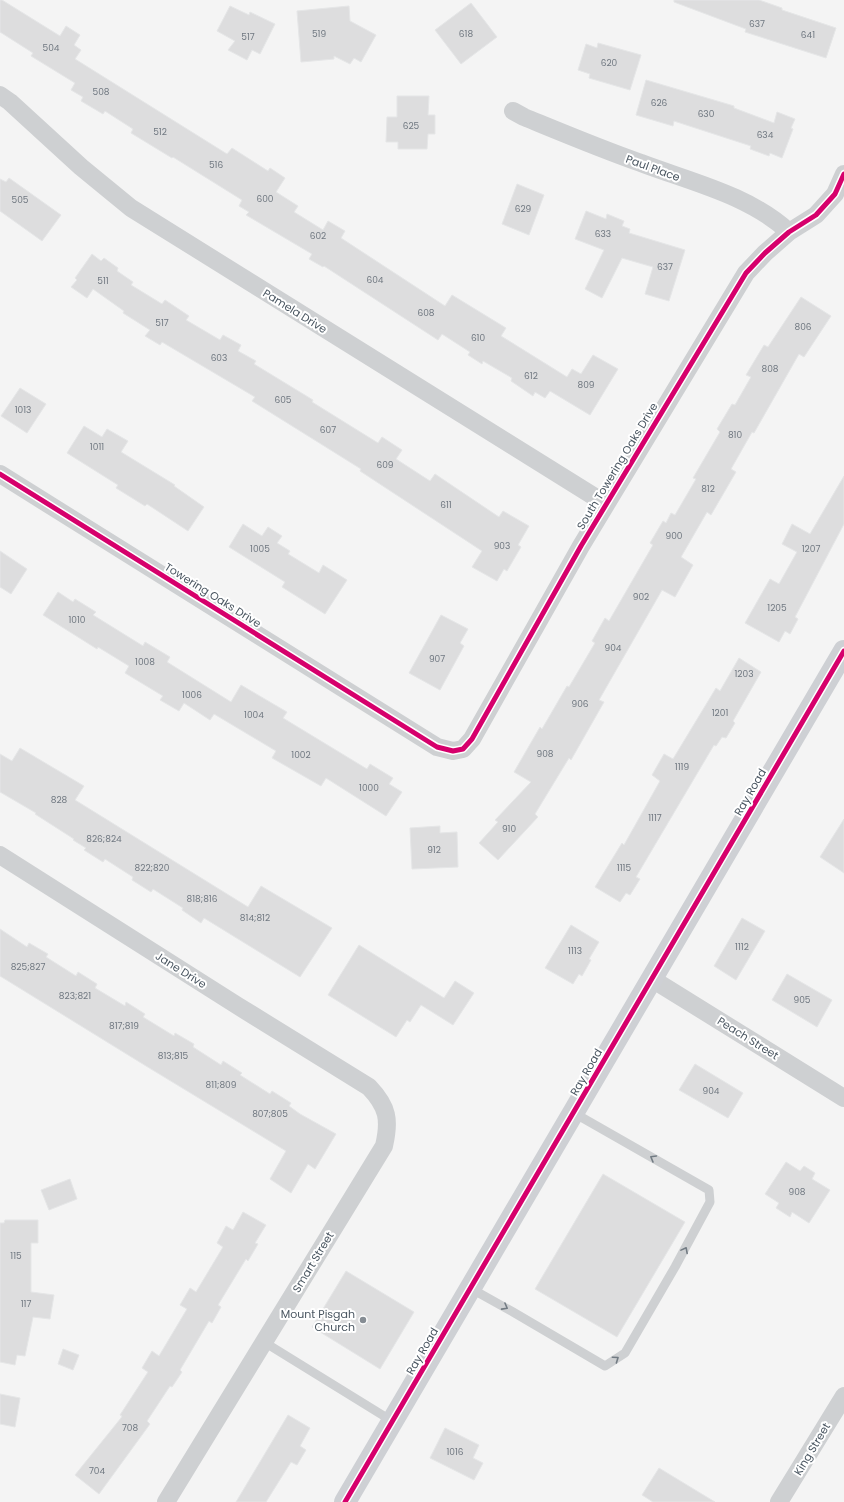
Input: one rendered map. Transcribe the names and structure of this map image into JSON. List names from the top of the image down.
{
  "streets": {
    "street": [
      "Paul Place",
      "Pamela Drive",
      "South Towering Oaks Drive",
      "Towering Oaks Drive",
      "Ray Road",
      "Jane Drive",
      "Peach Street",
      "Smart Street",
      "King Street"
    ]
  },
  "crossings": [
    ["Paul Place", "South Towering Oaks Drive"],
    ["Pamela Drive", "South Towering Oaks Drive"],
    ["South Towering Oaks Drive", "Towering Oaks Drive"],
    ["Ray Road", "Peach Street"],
    ["Jane Drive", "Smart Street"]
  ],
  "places": ["Mount Pisgah Church"],
  "house_numbers": [
    "637",
    "519",
    "618",
    "641",
    "517",
    "504",
    "620",
    "508",
    "626",
    "630",
    "625",
    "512",
    "634",
    "516",
    "600",
    "505",
    "629",
    "633",
    "602",
    "637",
    "604",
    "511",
    "608",
    "517",
    "806",
    "610",
    "603",
    "808",
    "612",
    "809",
    "605",
    "1013",
    "607",
    "810",
    "1011",
    "609",
    "812",
    "611",
    "900",
    "903",
    "1005",
    "1207",
    "902",
    "1205",
    "1010",
    "904",
    "907",
    "1008",
    "1203",
    "1006",
    "906",
    "1201",
    "1004",
    "908",
    "1002",
    "1119",
    "1000",
    "828",
    "1117",
    "910",
    "826;824",
    "912",
    "822;820",
    "1115",
    "818;816",
    "814;812",
    "1112",
    "1113",
    "825;827",
    "823;821",
    "905",
    "817;819",
    "813;815",
    "811;809",
    "904",
    "807;805",
    "908",
    "115",
    "117",
    "708",
    "1016",
    "704"
  ]
}
